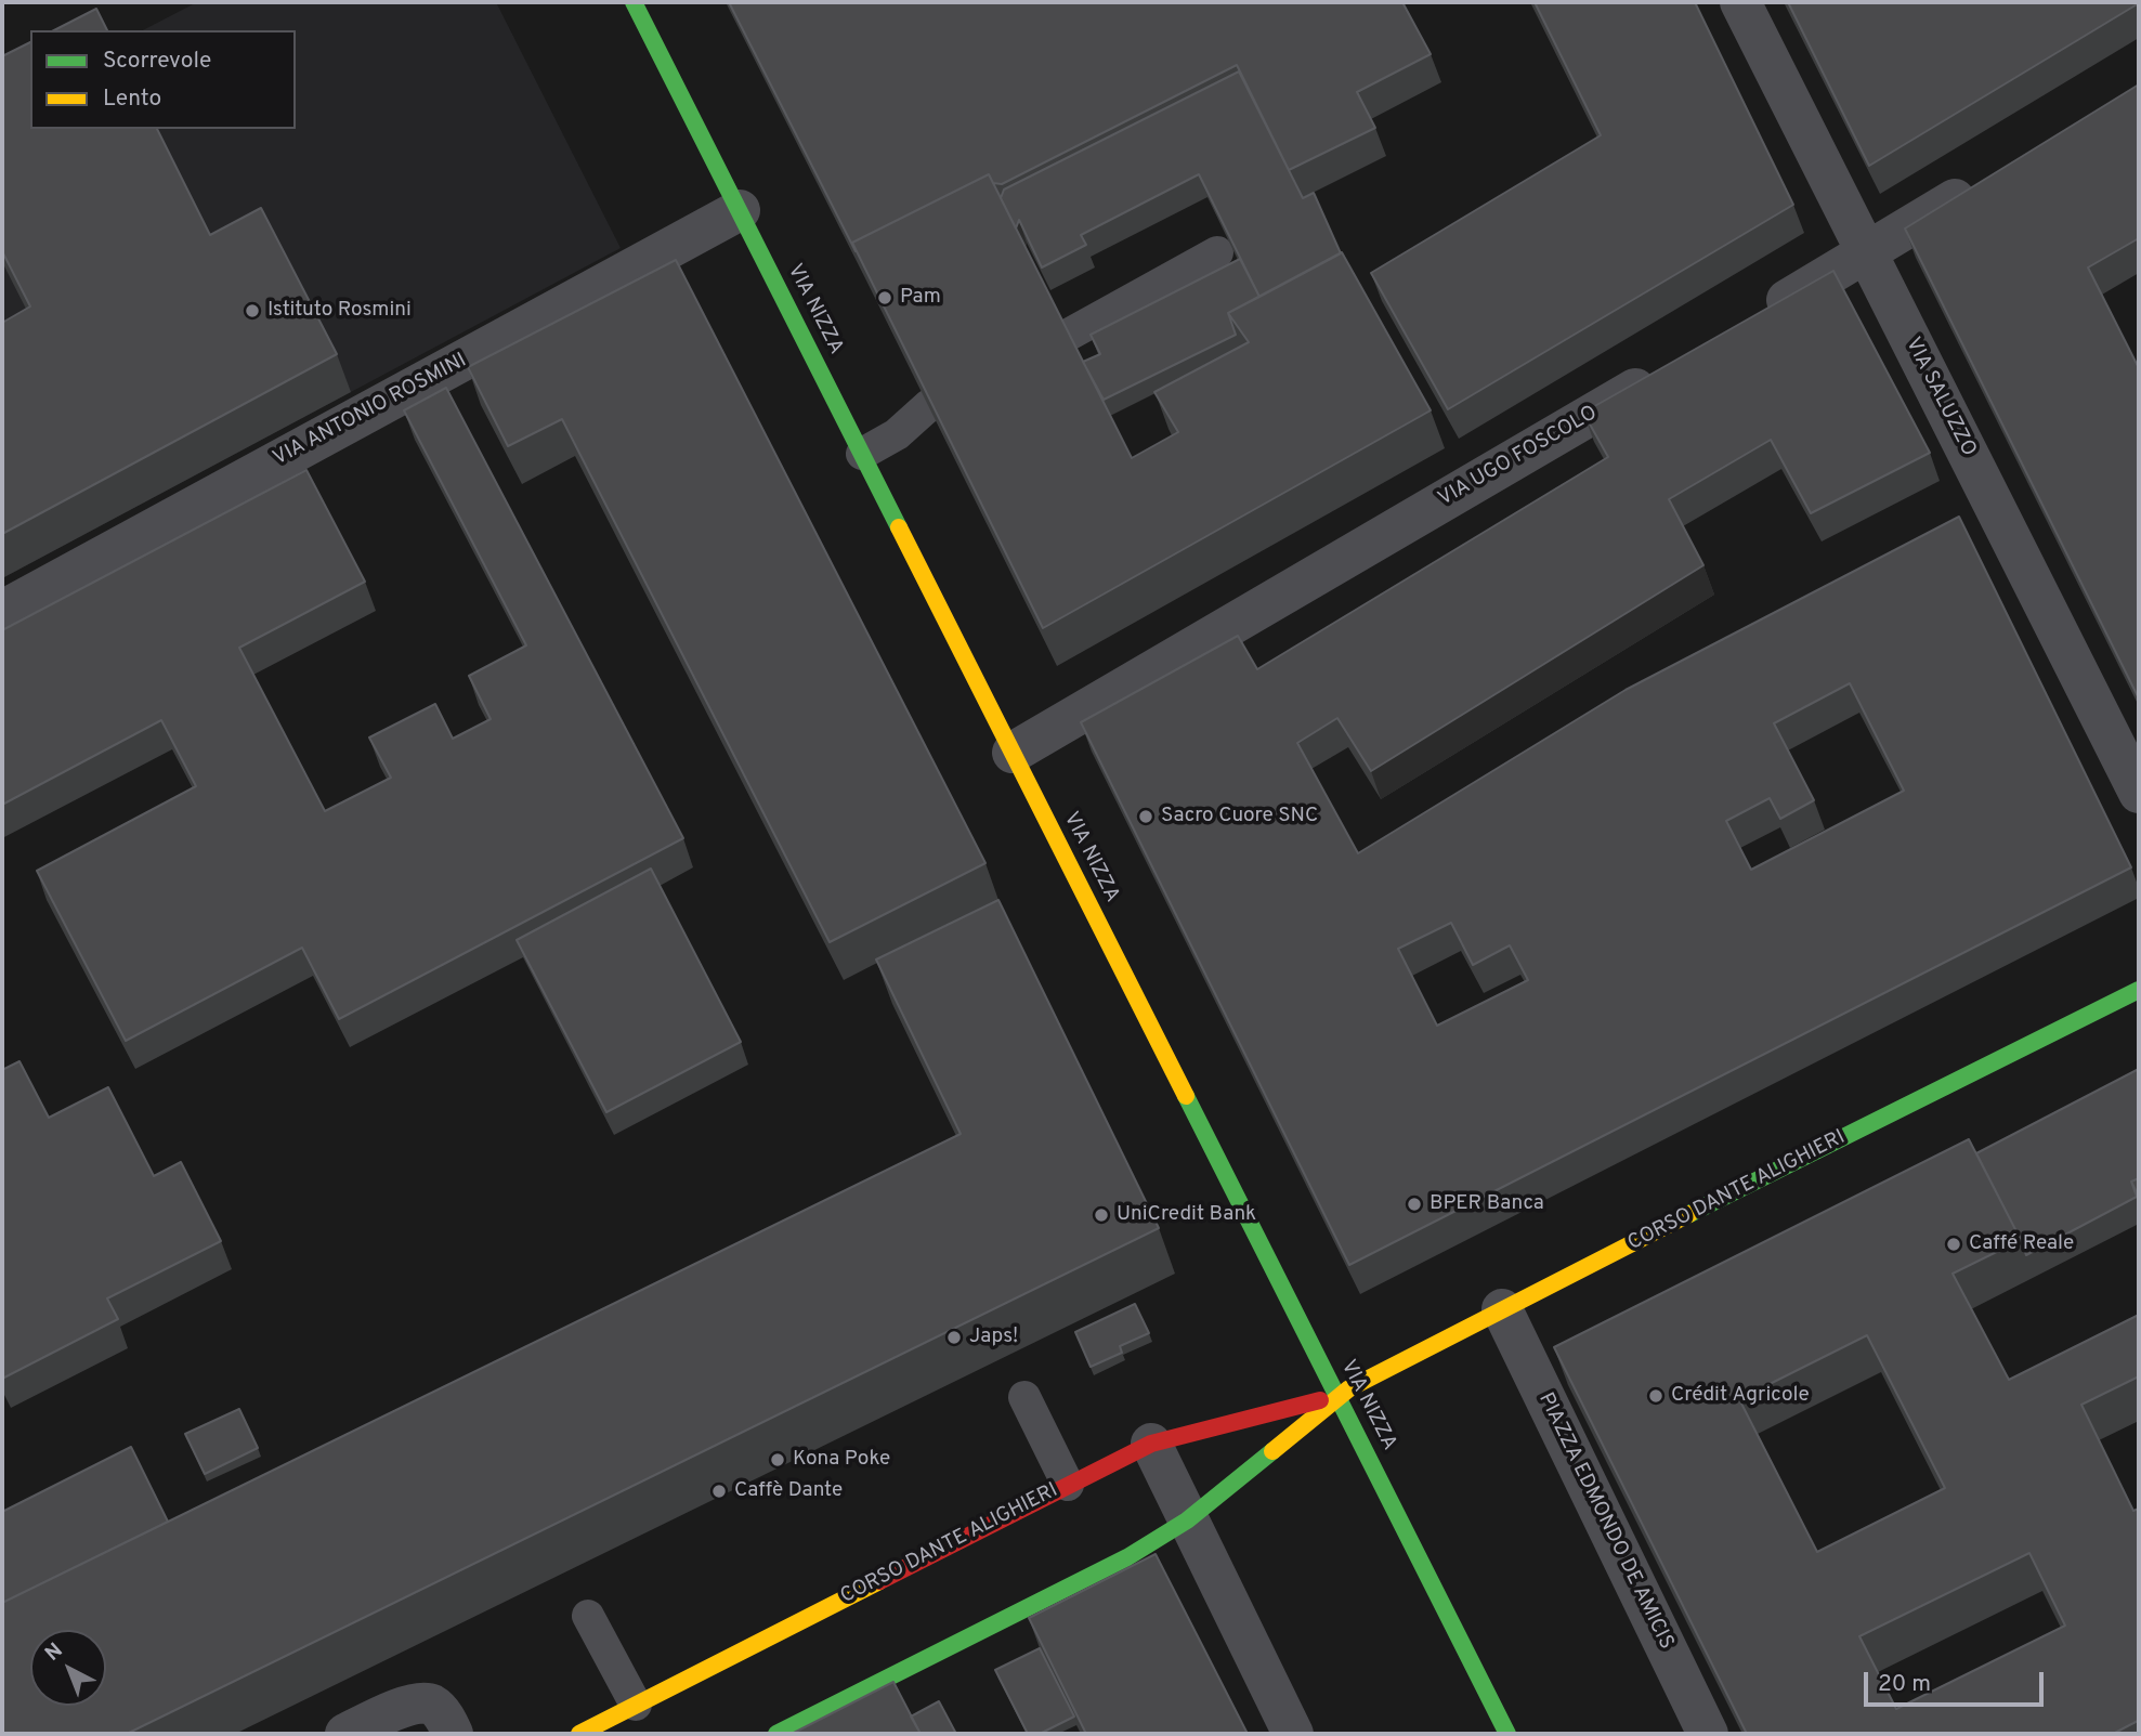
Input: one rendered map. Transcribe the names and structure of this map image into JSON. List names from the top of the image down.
{
  "streets": {
    "street": [
      "VIA NIZZA",
      "VIA SALUZZO",
      "VIA ANTONIO ROSMINI",
      "VIA UGO FOSCOLO",
      "CORSO DANTE ALIGHIERI",
      "PIAZZA EDMONDO DE AMICIS"
    ]
  },
  "crossings": [
    ["VIA NIZZA", "VIA ANTONIO ROSMINI"],
    ["VIA NIZZA", "VIA UGO FOSCOLO"],
    ["VIA NIZZA", "CORSO DANTE ALIGHIERI"],
    ["CORSO DANTE ALIGHIERI", "PIAZZA EDMONDO DE AMICIS"]
  ],
  "places": [
    "Pam",
    "Istituto Rosmini",
    "Sacro Cuore SNC",
    "BPER Banca",
    "UniCredit Bank",
    "Caffé Reale",
    "Japs!",
    "Crédit Agricole",
    "Kona Poke",
    "Caffè Dante"
  ],
  "legend": ["Scorrevole", "Lento"],
  "scale_bar": "20 m",
  "north": "top left"
}
